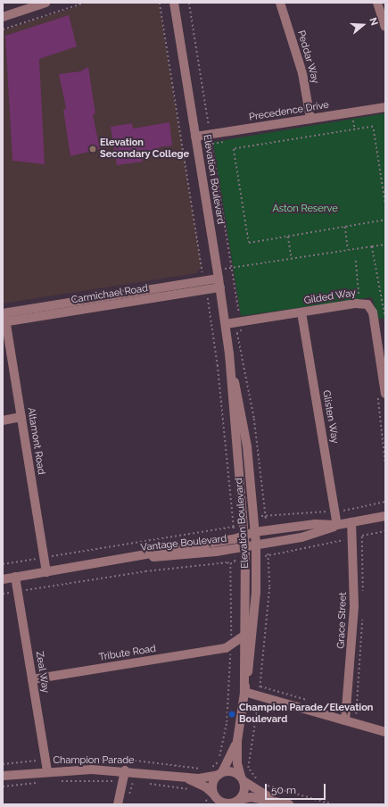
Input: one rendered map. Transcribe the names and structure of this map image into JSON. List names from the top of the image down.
{
  "streets": {
    "street": [
      "Peddar Way",
      "Precedence Drive",
      "Elevation Boulevard",
      "Carmichael Road",
      "Gilded Way",
      "Glisten Way",
      "Altamont Road",
      "Vantage Boulevard",
      "Grace Street",
      "Tribute Road",
      "Zeal Way",
      "Champion Parade"
    ]
  },
  "crossings": [
    ["Peddar Way", "Precedence Drive"],
    ["Precedence Drive", "Elevation Boulevard"],
    ["Elevation Boulevard", "Carmichael Road"],
    ["Elevation Boulevard", "Gilded Way"],
    ["Elevation Boulevard", "Vantage Boulevard"],
    ["Elevation Boulevard", "Champion Parade"],
    ["Carmichael Road", "Altamont Road"],
    ["Gilded Way", "Glisten Way"],
    ["Glisten Way", "Vantage Boulevard"],
    ["Altamont Road", "Vantage Boulevard"],
    ["Vantage Boulevard", "Grace Street"],
    ["Vantage Boulevard", "Zeal Way"],
    ["Tribute Road", "Zeal Way"],
    ["Zeal Way", "Champion Parade"]
  ],
  "parks": ["Aston Reserve"],
  "places": ["Elevation Secondary College", "Champion Parade/Elevation Boulevard"],
  "scale_bar": "50 m",
  "north": "right"
}
